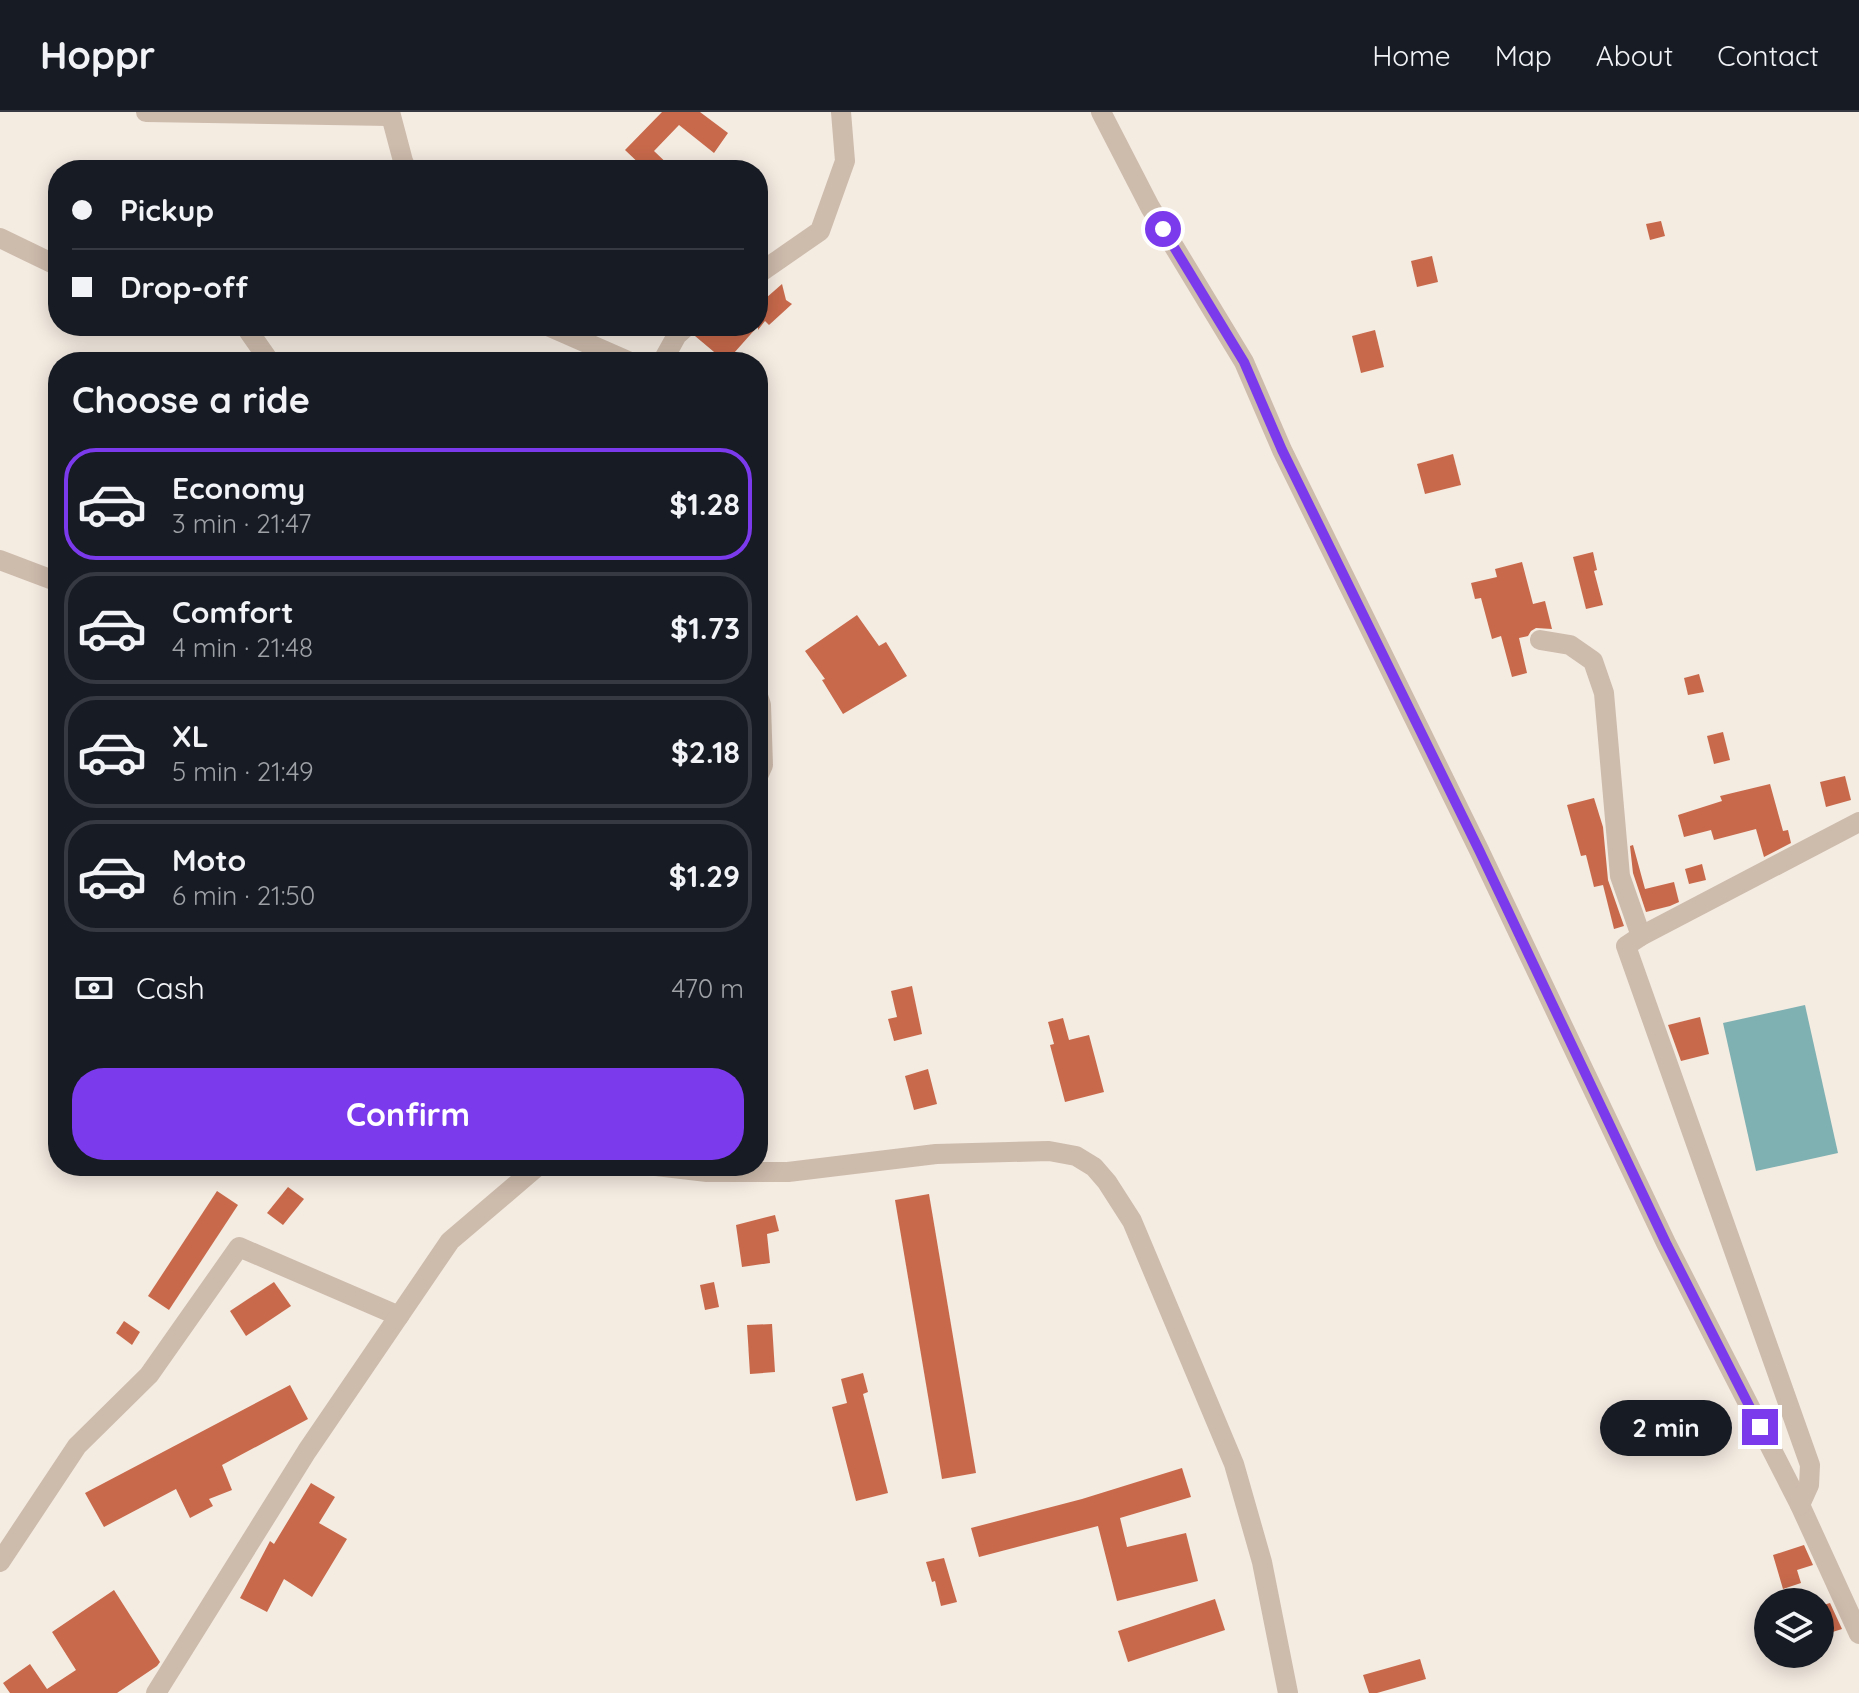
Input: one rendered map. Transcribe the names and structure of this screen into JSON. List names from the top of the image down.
{
  "page": {
    "header": "Hoppr",
    "nav": [
      "Home",
      "Map",
      "About",
      "Contact"
    ],
    "banner": ["Pickup", "Drop-off"],
    "heading": "Choose a ride",
    "list": [
      {
        "name": "Economy",
        "note": "3 min · 21:47",
        "value": "$1.28"
      },
      {
        "name": "Comfort",
        "note": "4 min · 21:48",
        "value": "$1.73"
      },
      {
        "name": "XL",
        "note": "5 min · 21:49",
        "value": "$2.18"
      },
      {
        "name": "Moto",
        "note": "6 min · 21:50",
        "value": "$1.29"
      }
    ],
    "pay": ["Cash", "470 m"],
    "buttons": "Confirm",
    "bubble": "2 min"
  }
}
